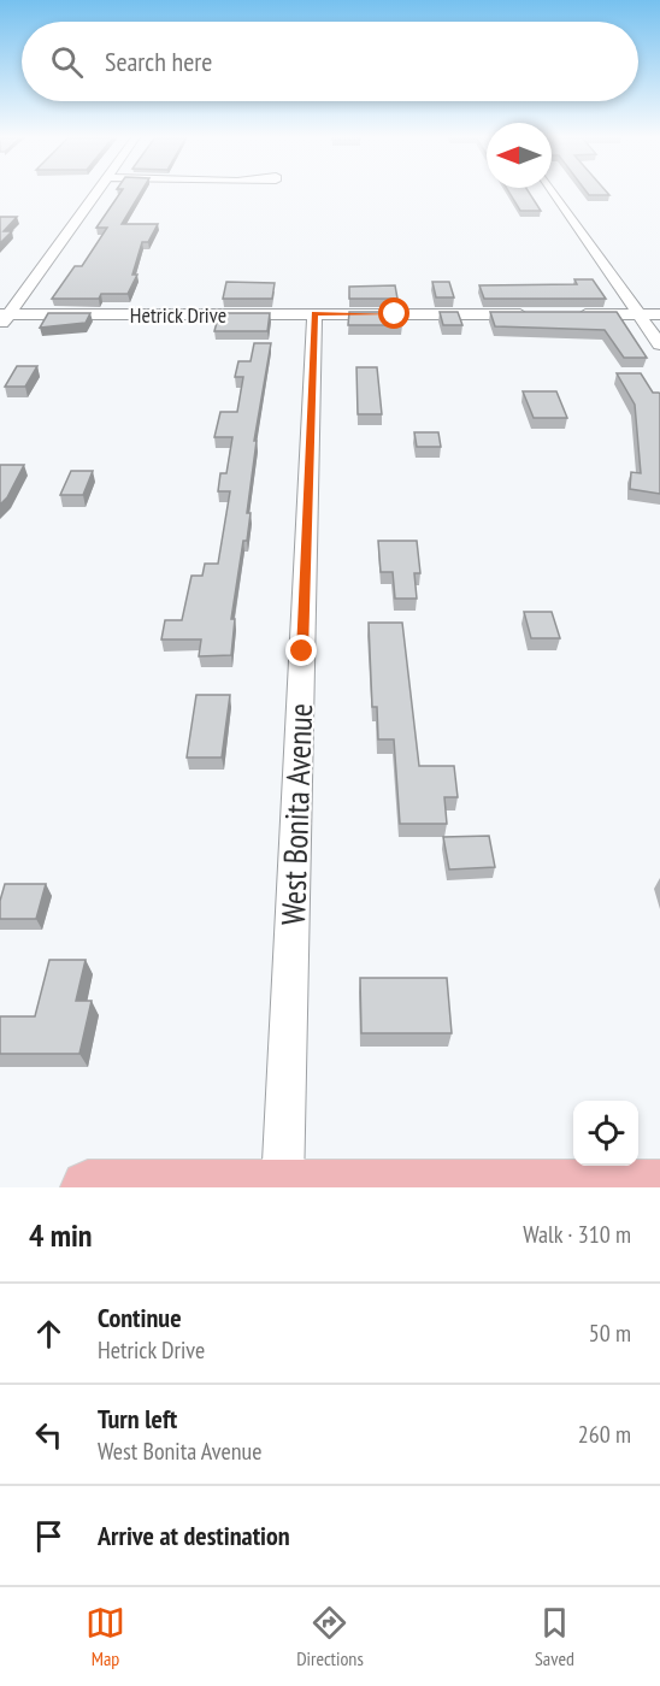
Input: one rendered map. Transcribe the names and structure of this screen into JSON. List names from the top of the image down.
{
  "streets": {
    "street": ["Hetrick Drive", "West Bonita Avenue"]
  },
  "crossings": [
    ["Hetrick Drive", "West Bonita Avenue"]
  ],
  "north": "left",
  "page": {
    "search": "Search here",
    "heading": ["4 min", "Walk · 310 m"],
    "list": [
      ["Continue", "Hetrick Drive", "50 m"],
      ["Turn left", "West Bonita Avenue", "260 m"],
      "Arrive at destination"
    ],
    "nav": ["Map", "Directions", "Saved"]
  }
}
